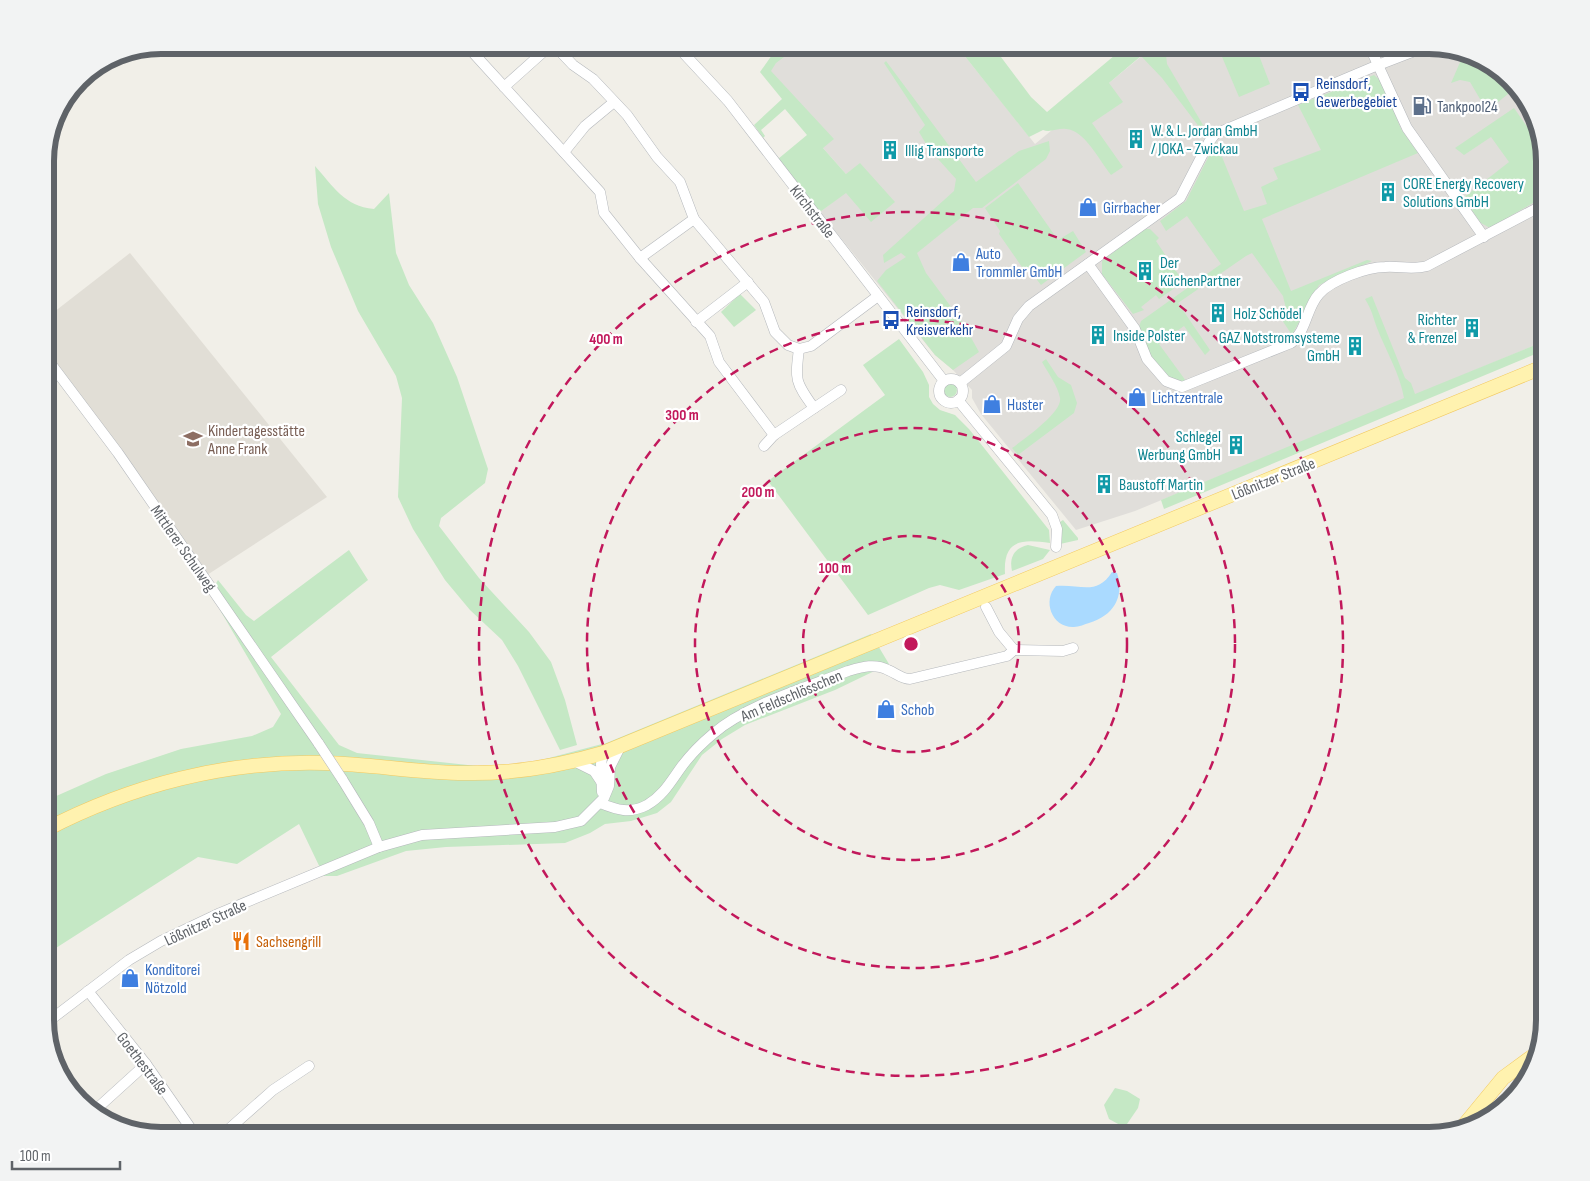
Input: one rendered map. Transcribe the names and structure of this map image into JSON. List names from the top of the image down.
{
  "streets": {
    "main road": ["Lößnitzer Straße"],
    "street": [
      "Kirchstraße",
      "Mittlerer Schulweg",
      "Am Feldschlösschen",
      "Goethestraße"
    ]
  },
  "crossings": [
    ["Lößnitzer Straße", "Mittlerer Schulweg"],
    ["Lößnitzer Straße", "Am Feldschlösschen"],
    ["Lößnitzer Straße", "Goethestraße"]
  ],
  "places": {
    "bus stop": ["Reinsdorf, Gewerbegebiet", "Reinsdorf, Kreisverkehr"],
    "fuel station": ["Tankpool24"],
    "building": [
      "W. & L. Jordan GmbH / JOKA - Zwickau",
      "Illig Transporte",
      "CORE Energy Recovery Solutions GmbH",
      "Der KüchenPartner",
      "Holz Schödel",
      "Richter & Frenzel",
      "Inside Polster",
      "GAZ Notstromsysteme GmbH",
      "Schlegel Werbung GmbH",
      "Baustoff Martin"
    ],
    "shop": [
      "Girrbacher",
      "Auto Trommler GmbH",
      "Lichtzentrale",
      "Huster",
      "Schob",
      "Konditorei Nötzold"
    ],
    "school or university": ["Kindertagesstätte Anne Frank"],
    "restaurant": ["Sachsengrill"]
  },
  "scale_bar": "100 m",
  "rings": [
    "400 m",
    "300 m",
    "200 m",
    "100 m"
  ]
}
